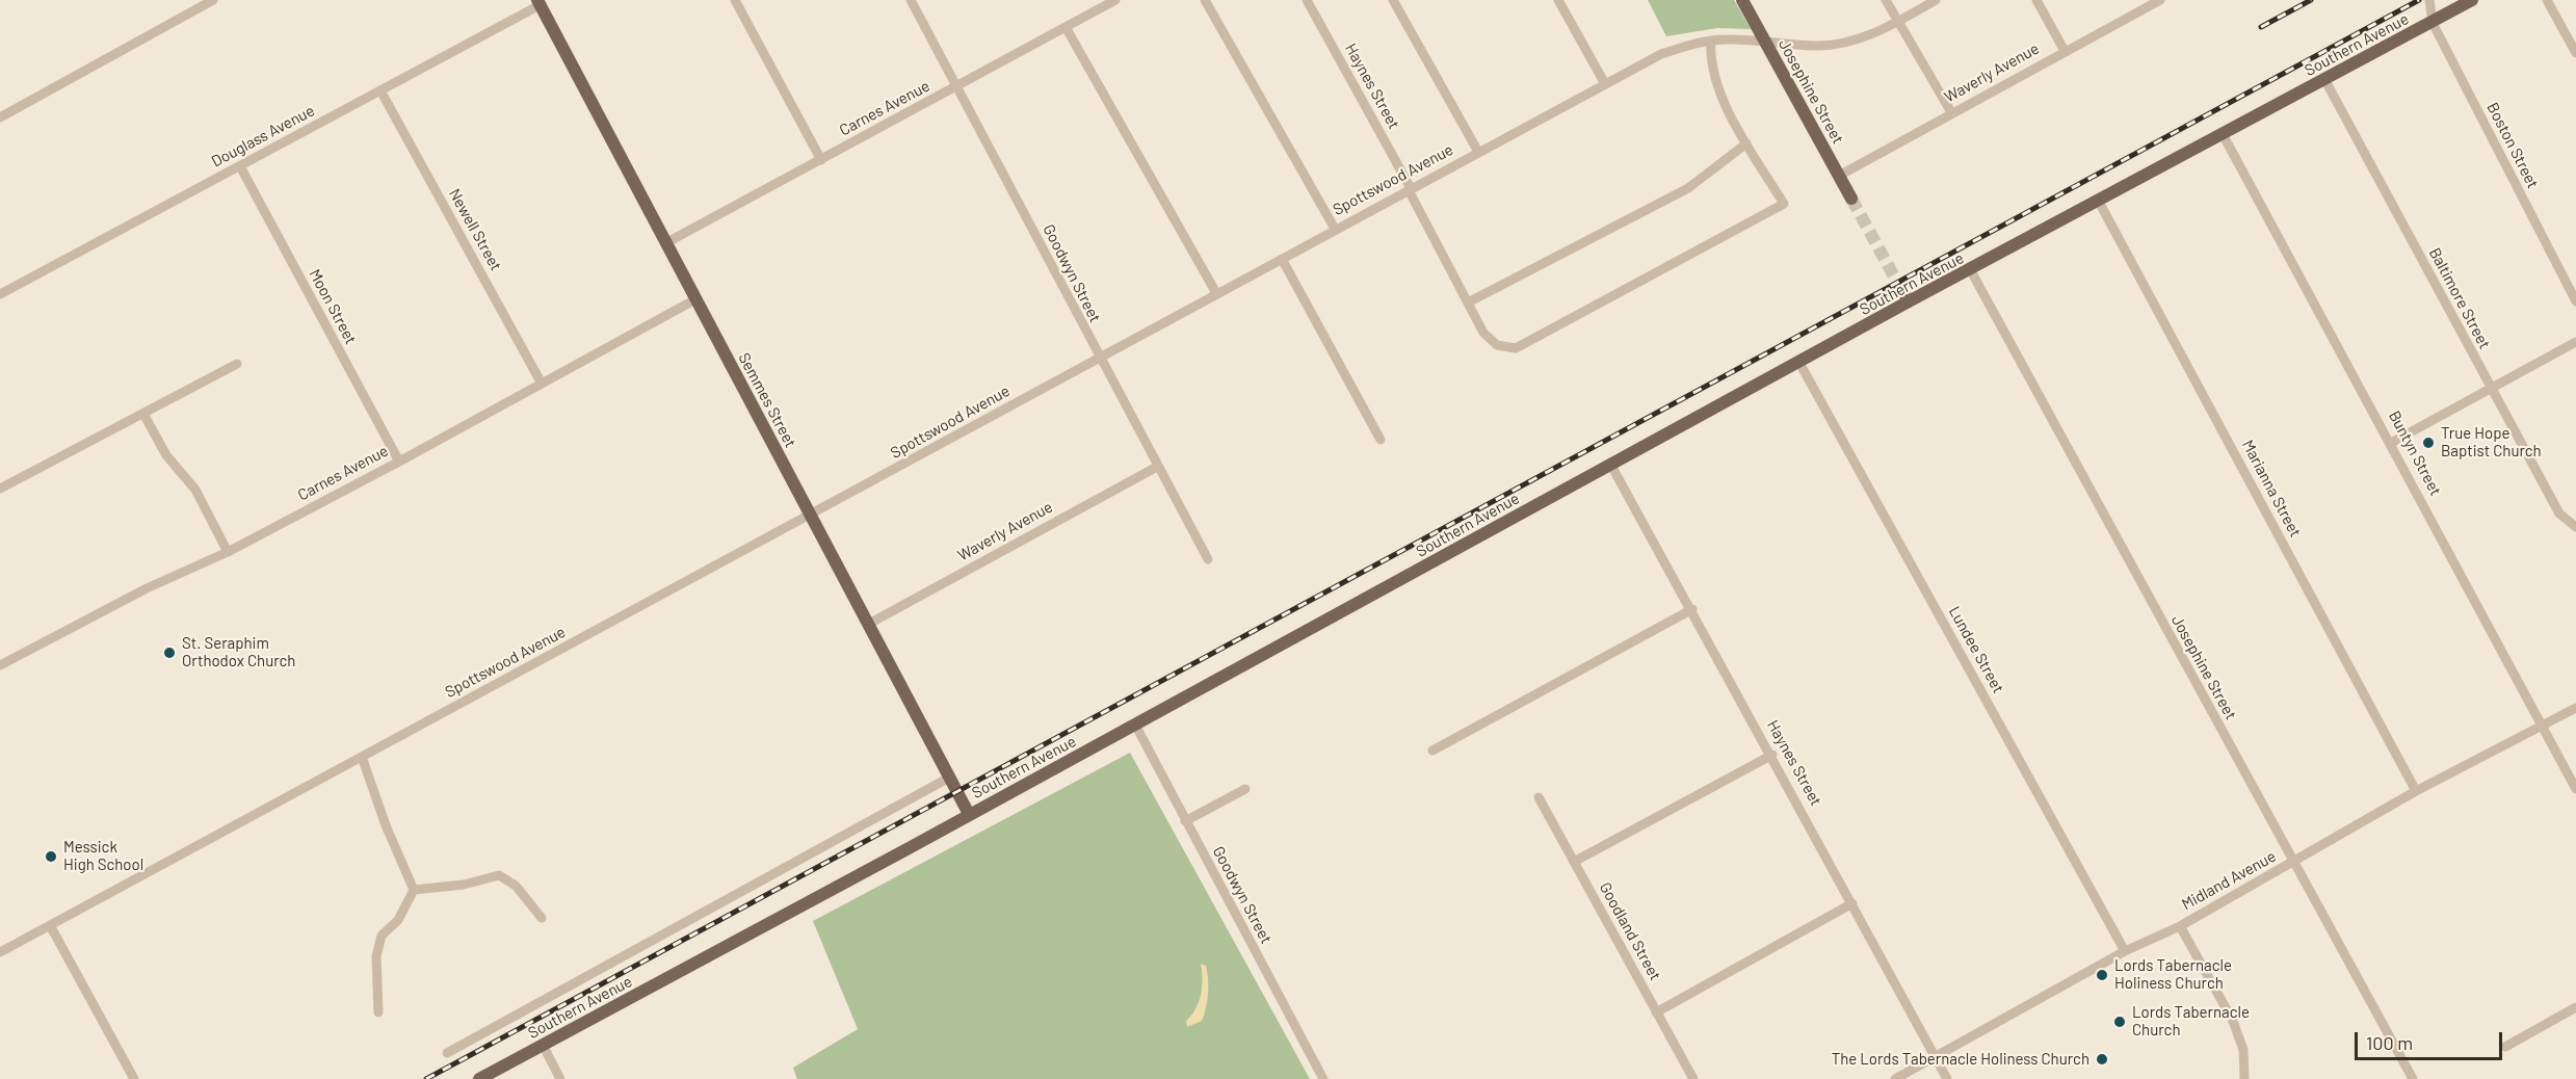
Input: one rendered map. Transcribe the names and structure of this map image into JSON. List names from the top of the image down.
{
  "streets": {
    "main road": ["Southern Avenue", "Josephine Street", "Semmes Street"],
    "street": [
      "Waverly Avenue",
      "Haynes Street",
      "Carnes Avenue",
      "Douglass Avenue",
      "Boston Street",
      "Spottswood Avenue",
      "Newell Street",
      "Goodwyn Street",
      "Baltimore Street",
      "Moon Street",
      "Buntyn Street",
      "Marianna Street",
      "Lundee Street",
      "Midland Avenue",
      "Goodland Street"
    ]
  },
  "crossings": [
    ["Southern Avenue", "Haynes Street"],
    ["Southern Avenue", "Josephine Street"],
    ["Southern Avenue", "Boston Street"],
    ["Southern Avenue", "Goodwyn Street"],
    ["Southern Avenue", "Baltimore Street"],
    ["Southern Avenue", "Semmes Street"],
    ["Southern Avenue", "Buntyn Street"],
    ["Southern Avenue", "Marianna Street"],
    ["Southern Avenue", "Lundee Street"],
    ["Waverly Avenue", "Josephine Street"],
    ["Waverly Avenue", "Goodwyn Street"],
    ["Waverly Avenue", "Semmes Street"],
    ["Haynes Street", "Spottswood Avenue"],
    ["Haynes Street", "Midland Avenue"],
    ["Josephine Street", "Spottswood Avenue"],
    ["Josephine Street", "Midland Avenue"],
    ["Carnes Avenue", "Newell Street"],
    ["Carnes Avenue", "Goodwyn Street"],
    ["Carnes Avenue", "Moon Street"],
    ["Carnes Avenue", "Semmes Street"],
    ["Douglass Avenue", "Newell Street"],
    ["Douglass Avenue", "Moon Street"],
    ["Douglass Avenue", "Semmes Street"],
    ["Spottswood Avenue", "Goodwyn Street"],
    ["Spottswood Avenue", "Semmes Street"],
    ["Buntyn Street", "Midland Avenue"],
    ["Marianna Street", "Midland Avenue"],
    ["Lundee Street", "Midland Avenue"]
  ],
  "places": [
    "True Hope Baptist Church",
    "St. Seraphim Orthodox Church",
    "Messick High School",
    "Lords Tabernacle Holiness Church",
    "Lords Tabernacle Church",
    "The Lords Tabernacle Holiness Church"
  ],
  "scale_bar": "100 m"
}
